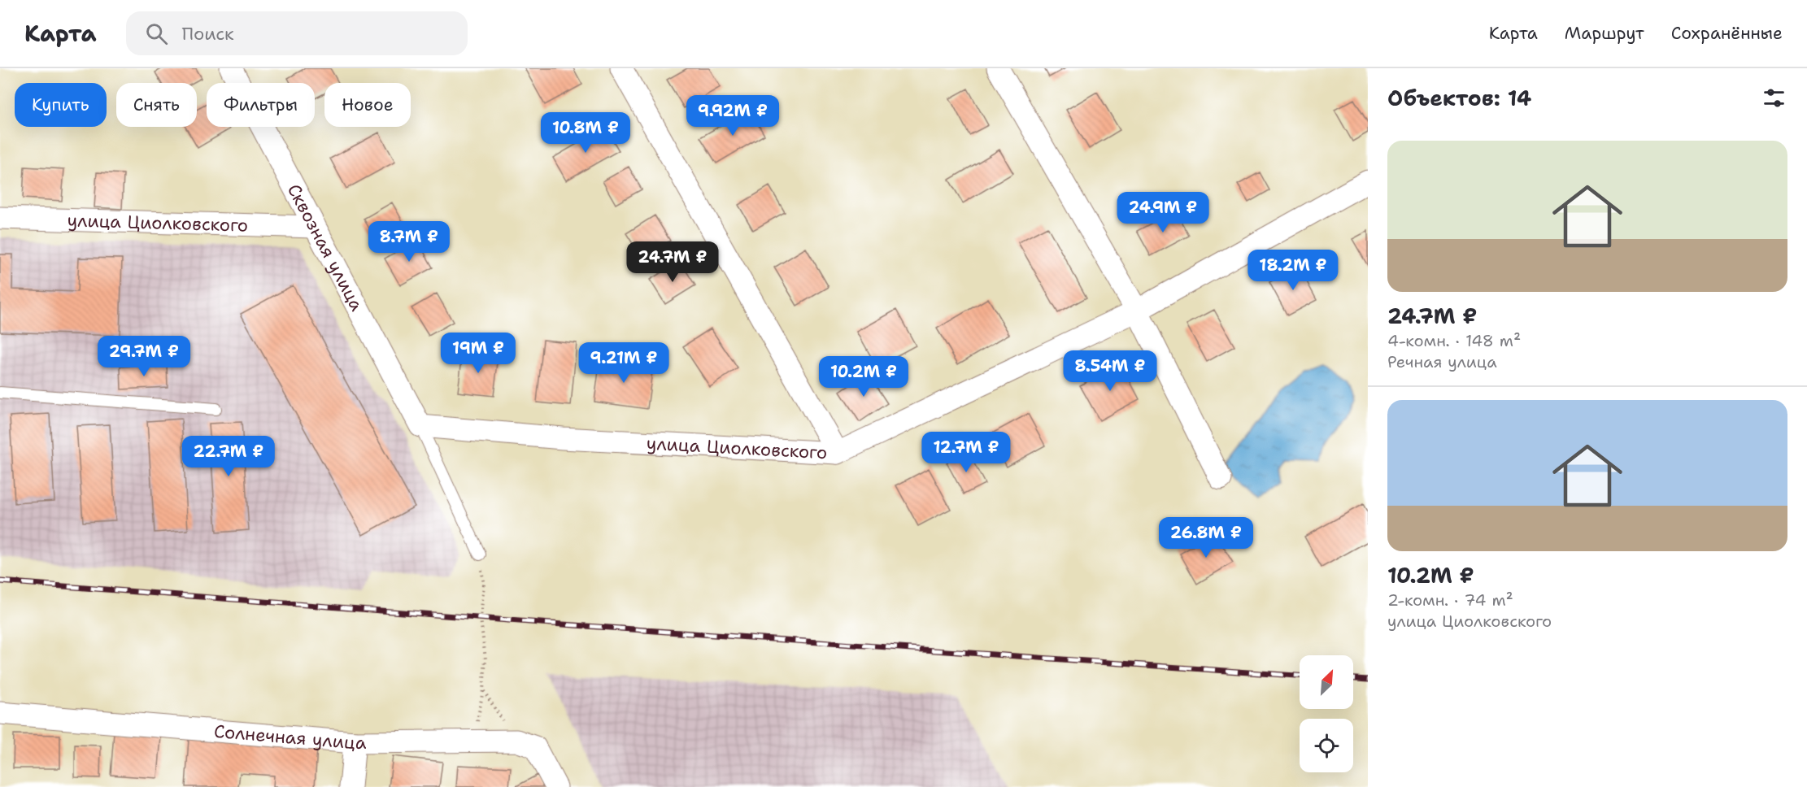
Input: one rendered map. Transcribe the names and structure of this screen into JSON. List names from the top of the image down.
{
  "streets": {
    "street": ["улица Циолковского", "Сквозная улица", "Солнечная улица"]
  },
  "crossings": [
    ["улица Циолковского", "Сквозная улица"]
  ],
  "north": "top right",
  "page": {
    "header": "Карта",
    "search": "Поиск",
    "nav": ["Карта", "Маршрут", "Сохранённые"],
    "heading": "Объектов: 14",
    "chip": [
      "Купить",
      "Снять",
      "Фильтры",
      "Новое"
    ],
    "price": [
      "9.92M ₽",
      "10.8M ₽",
      "24.9M ₽",
      "8.7M ₽",
      "24.7M ₽",
      "18.2M ₽",
      "19M ₽",
      "29.7M ₽",
      "9.21M ₽",
      "8.54M ₽",
      "10.2M ₽",
      "12.7M ₽",
      "22.7M ₽",
      "26.8M ₽"
    ],
    "list": [
      {
        "name": "24.7M ₽",
        "note": "4-комн. · 148 m² · Речная улица"
      },
      {
        "name": "10.2M ₽",
        "note": "2-комн. · 74 m² · улица Циолковского"
      }
    ]
  }
}
